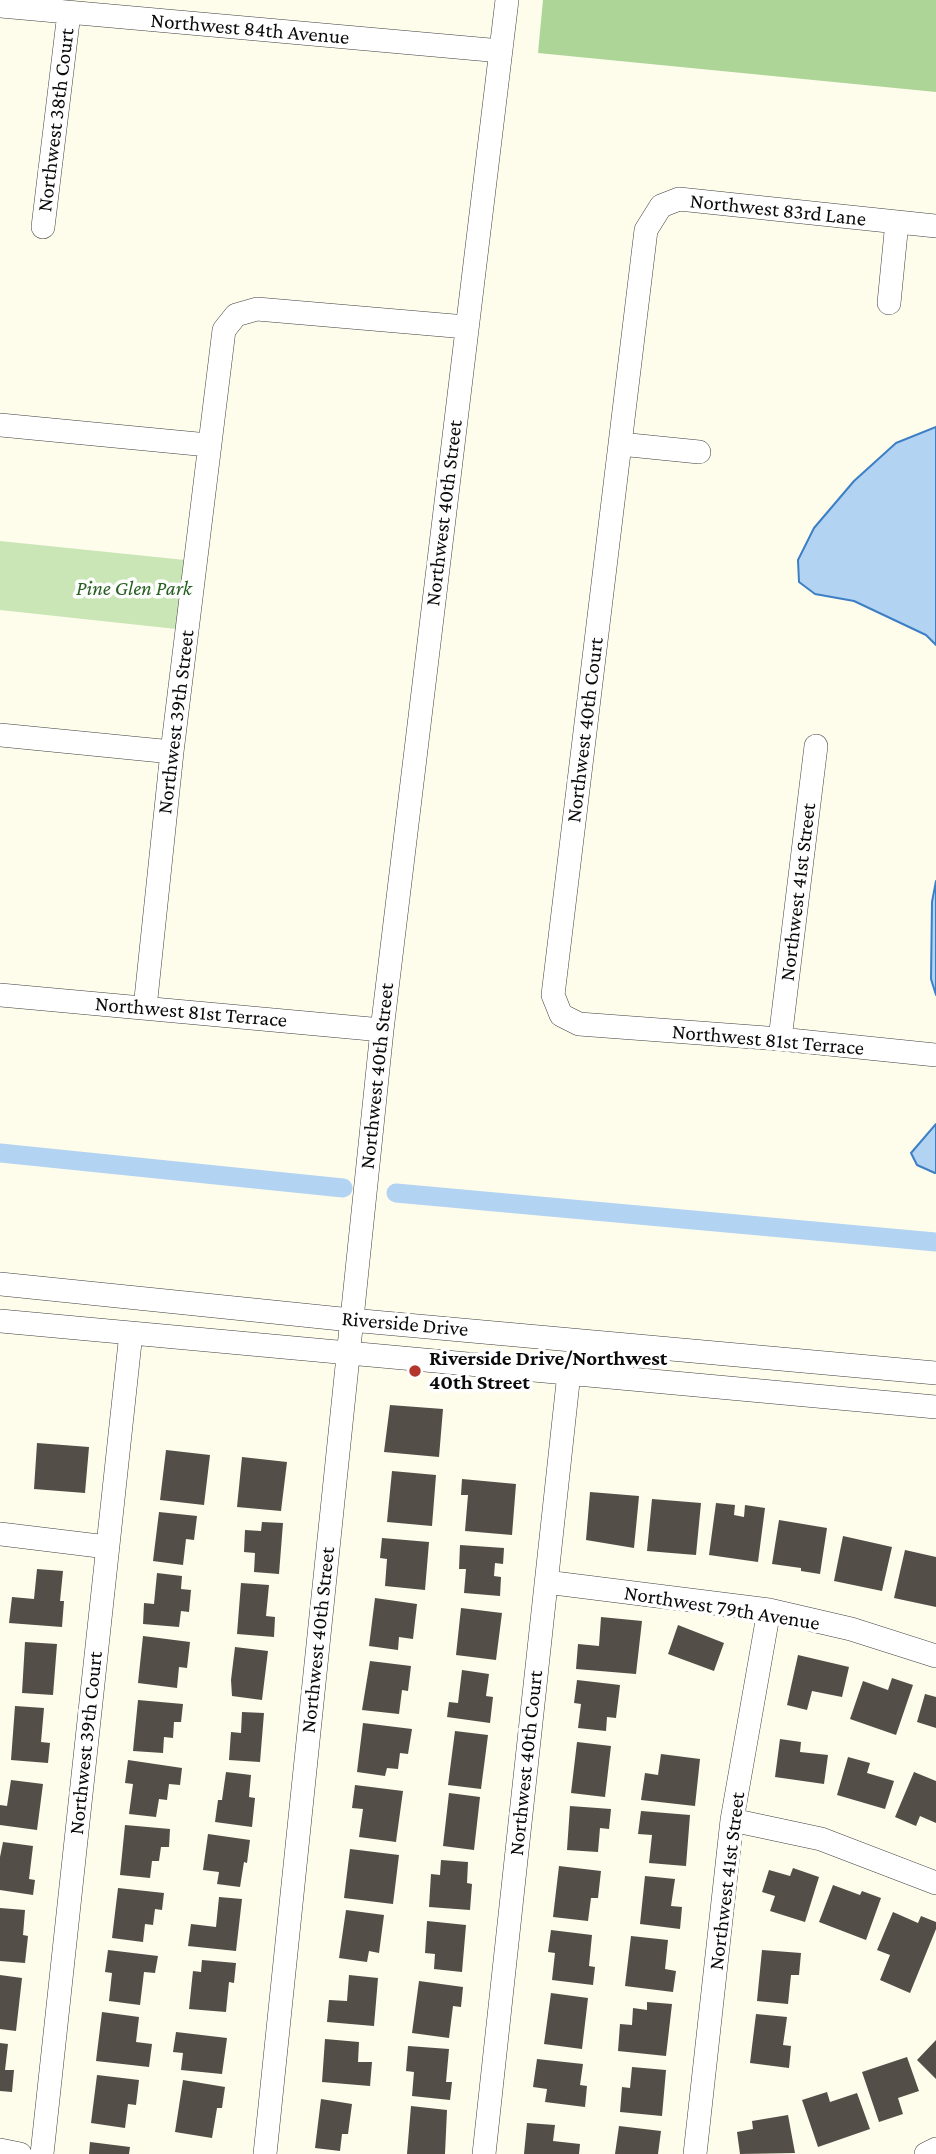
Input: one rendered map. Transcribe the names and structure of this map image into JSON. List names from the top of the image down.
{
  "streets": {
    "street": [
      "Northwest 84th Avenue",
      "Northwest 38th Court",
      "Northwest 83rd Lane",
      "Northwest 40th Street",
      "Northwest 39th Street",
      "Northwest 40th Court",
      "Northwest 41st Street",
      "Northwest 81st Terrace",
      "Riverside Drive",
      "Northwest 79th Avenue",
      "Northwest 39th Court"
    ]
  },
  "crossings": [
    ["Northwest 84th Avenue", "Northwest 38th Court"],
    ["Northwest 84th Avenue", "Northwest 40th Street"],
    ["Northwest 83rd Lane", "Northwest 40th Court"],
    ["Northwest 40th Street", "Northwest 39th Street"],
    ["Northwest 40th Street", "Northwest 81st Terrace"],
    ["Northwest 40th Street", "Riverside Drive"],
    ["Northwest 39th Street", "Northwest 81st Terrace"],
    ["Northwest 40th Court", "Northwest 81st Terrace"],
    ["Northwest 40th Court", "Riverside Drive"],
    ["Northwest 40th Court", "Northwest 79th Avenue"],
    ["Northwest 41st Street", "Northwest 81st Terrace"],
    ["Northwest 41st Street", "Northwest 79th Avenue"],
    ["Riverside Drive", "Northwest 39th Court"]
  ],
  "parks": ["Pine Glen Park"],
  "places": ["Riverside Drive/Northwest 40th Street"]
}
